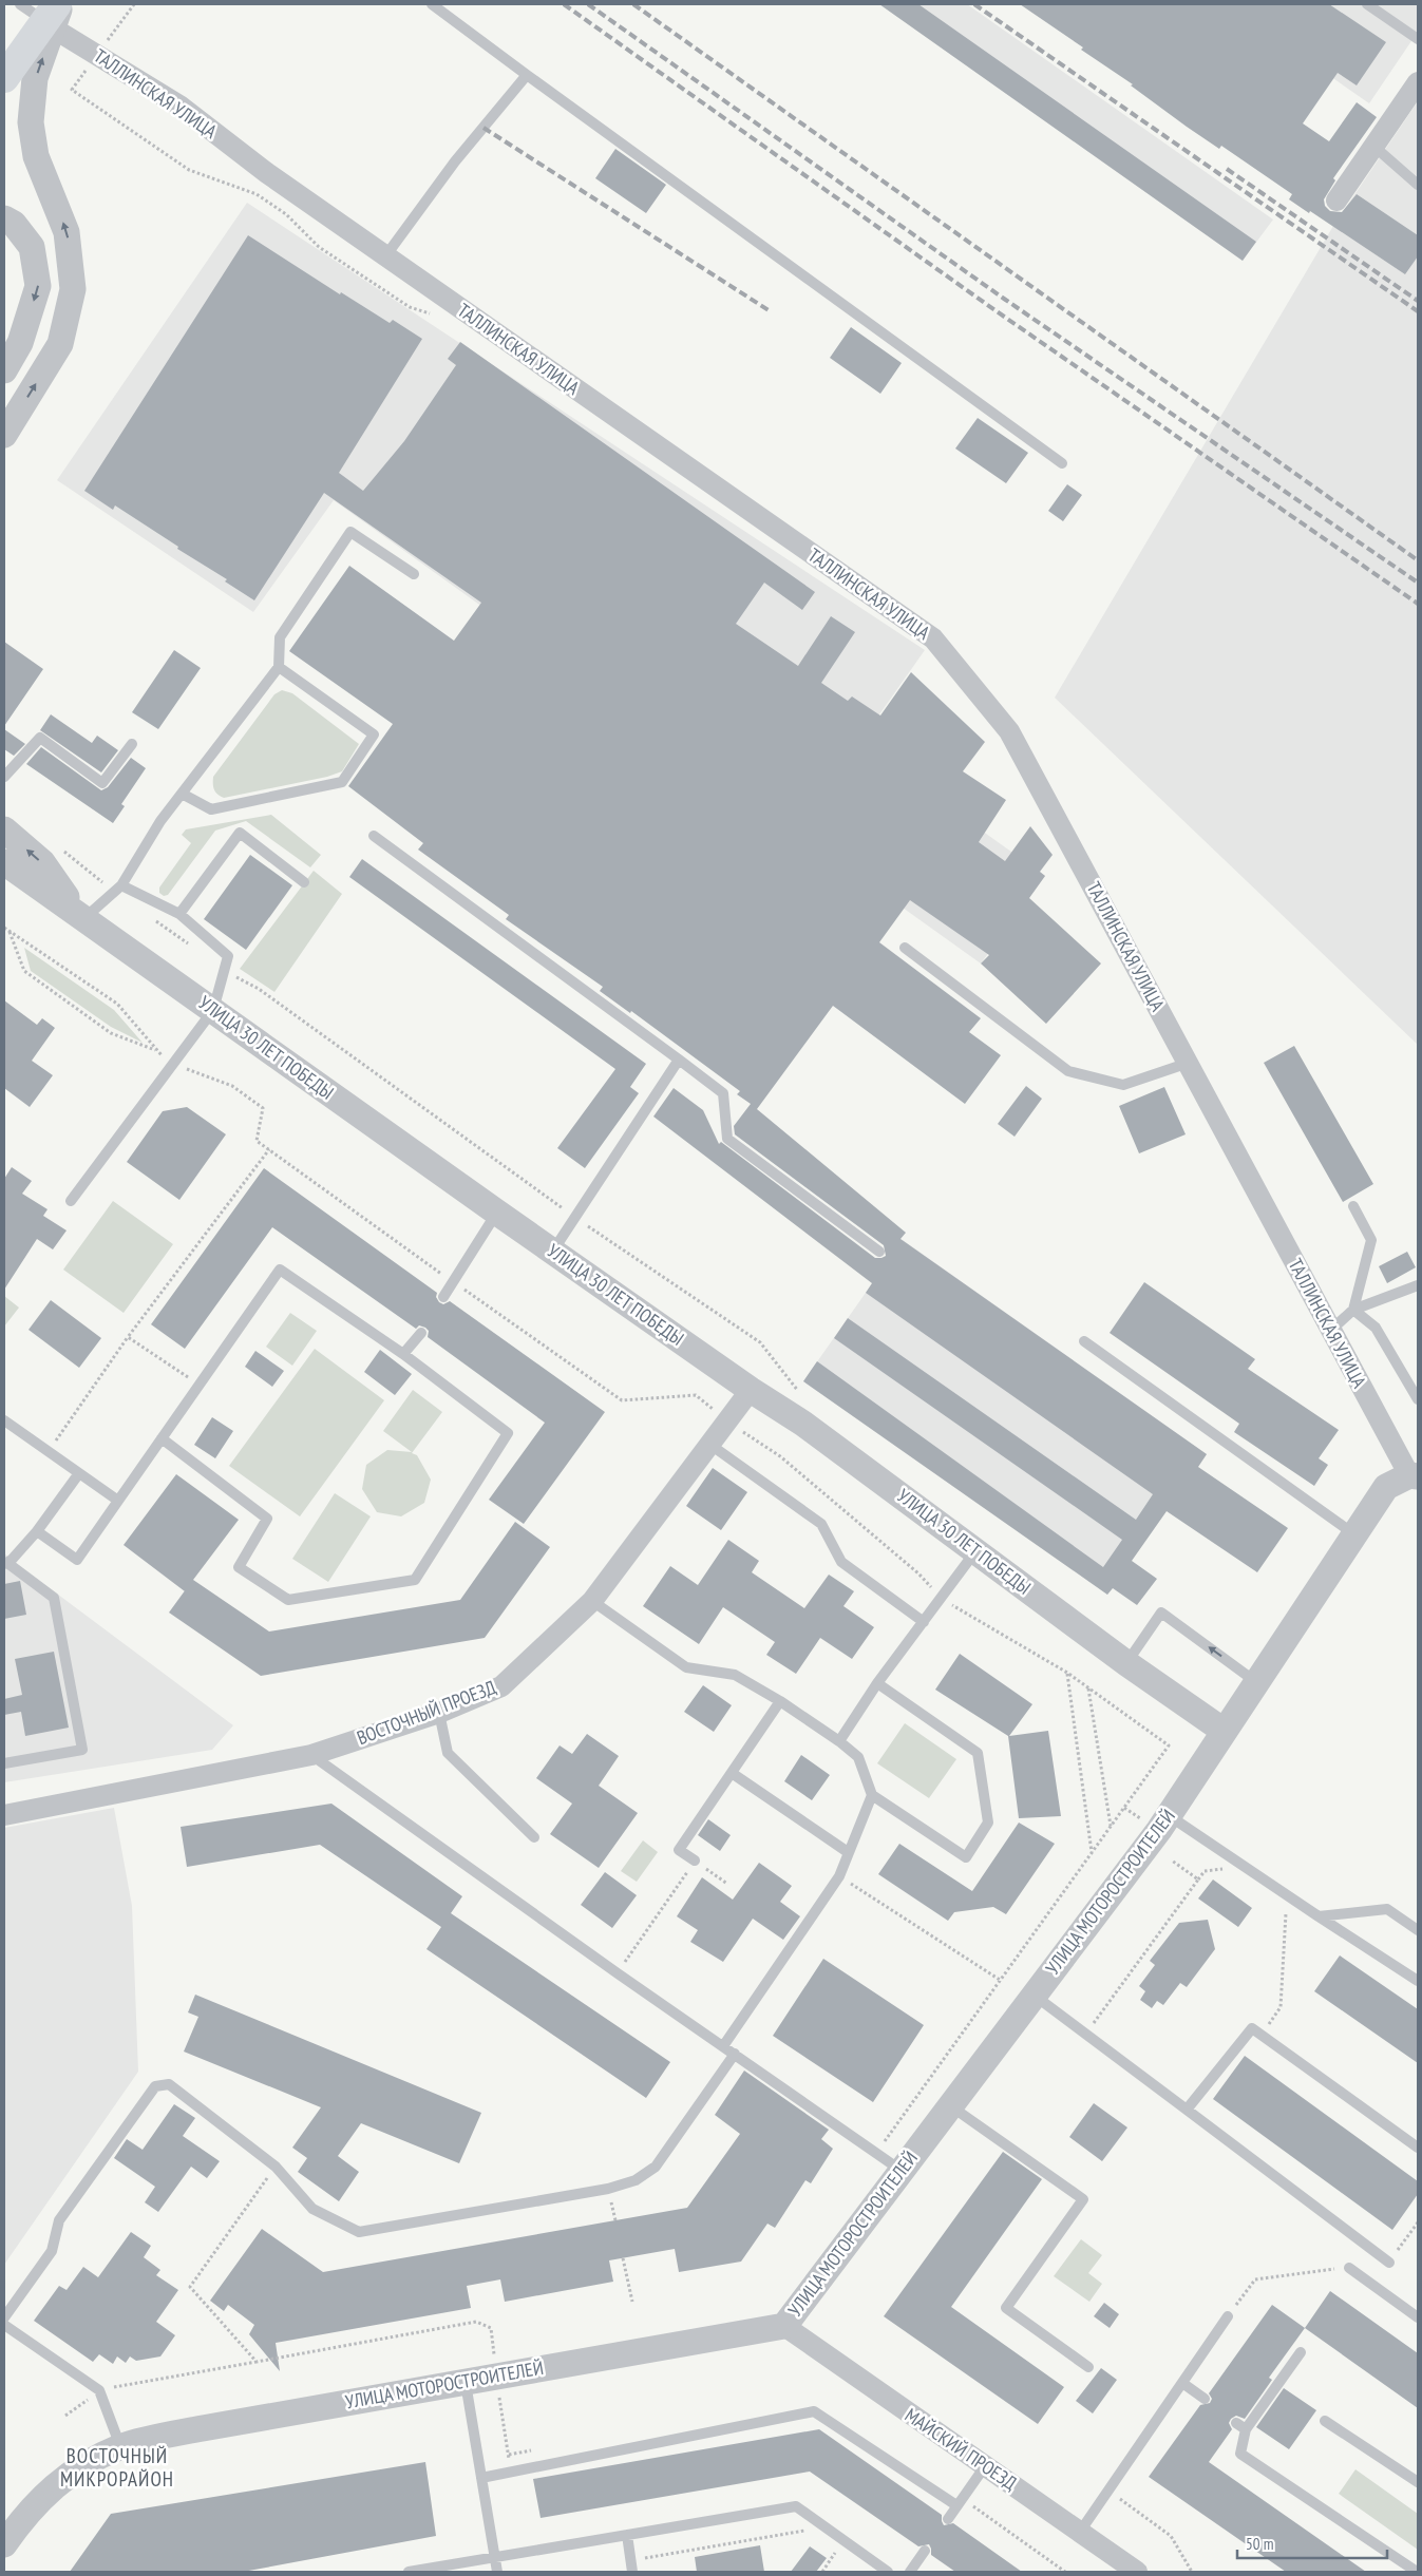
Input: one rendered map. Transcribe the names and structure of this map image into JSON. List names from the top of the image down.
{
  "streets": {
    "street": [
      "ТАЛЛИНСКАЯ УЛИЦА",
      "УЛИЦА 30 ЛЕТ ПОБЕДЫ",
      "ВОСТОЧНЫЙ ПРОЕЗД",
      "УЛИЦА МОТОРОСТРОИТЕЛЕЙ",
      "МАЙСКИЙ ПРОЕЗД"
    ]
  },
  "crossings": [
    ["ТАЛЛИНСКАЯ УЛИЦА", "УЛИЦА МОТОРОСТРОИТЕЛЕЙ"],
    ["УЛИЦА 30 ЛЕТ ПОБЕДЫ", "ВОСТОЧНЫЙ ПРОЕЗД"],
    ["УЛИЦА 30 ЛЕТ ПОБЕДЫ", "УЛИЦА МОТОРОСТРОИТЕЛЕЙ"],
    ["УЛИЦА МОТОРОСТРОИТЕЛЕЙ", "МАЙСКИЙ ПРОЕЗД"]
  ],
  "districts": ["ВОСТОЧНЫЙ МИКРОРАЙОН"],
  "scale_bar": "50 m"
}
